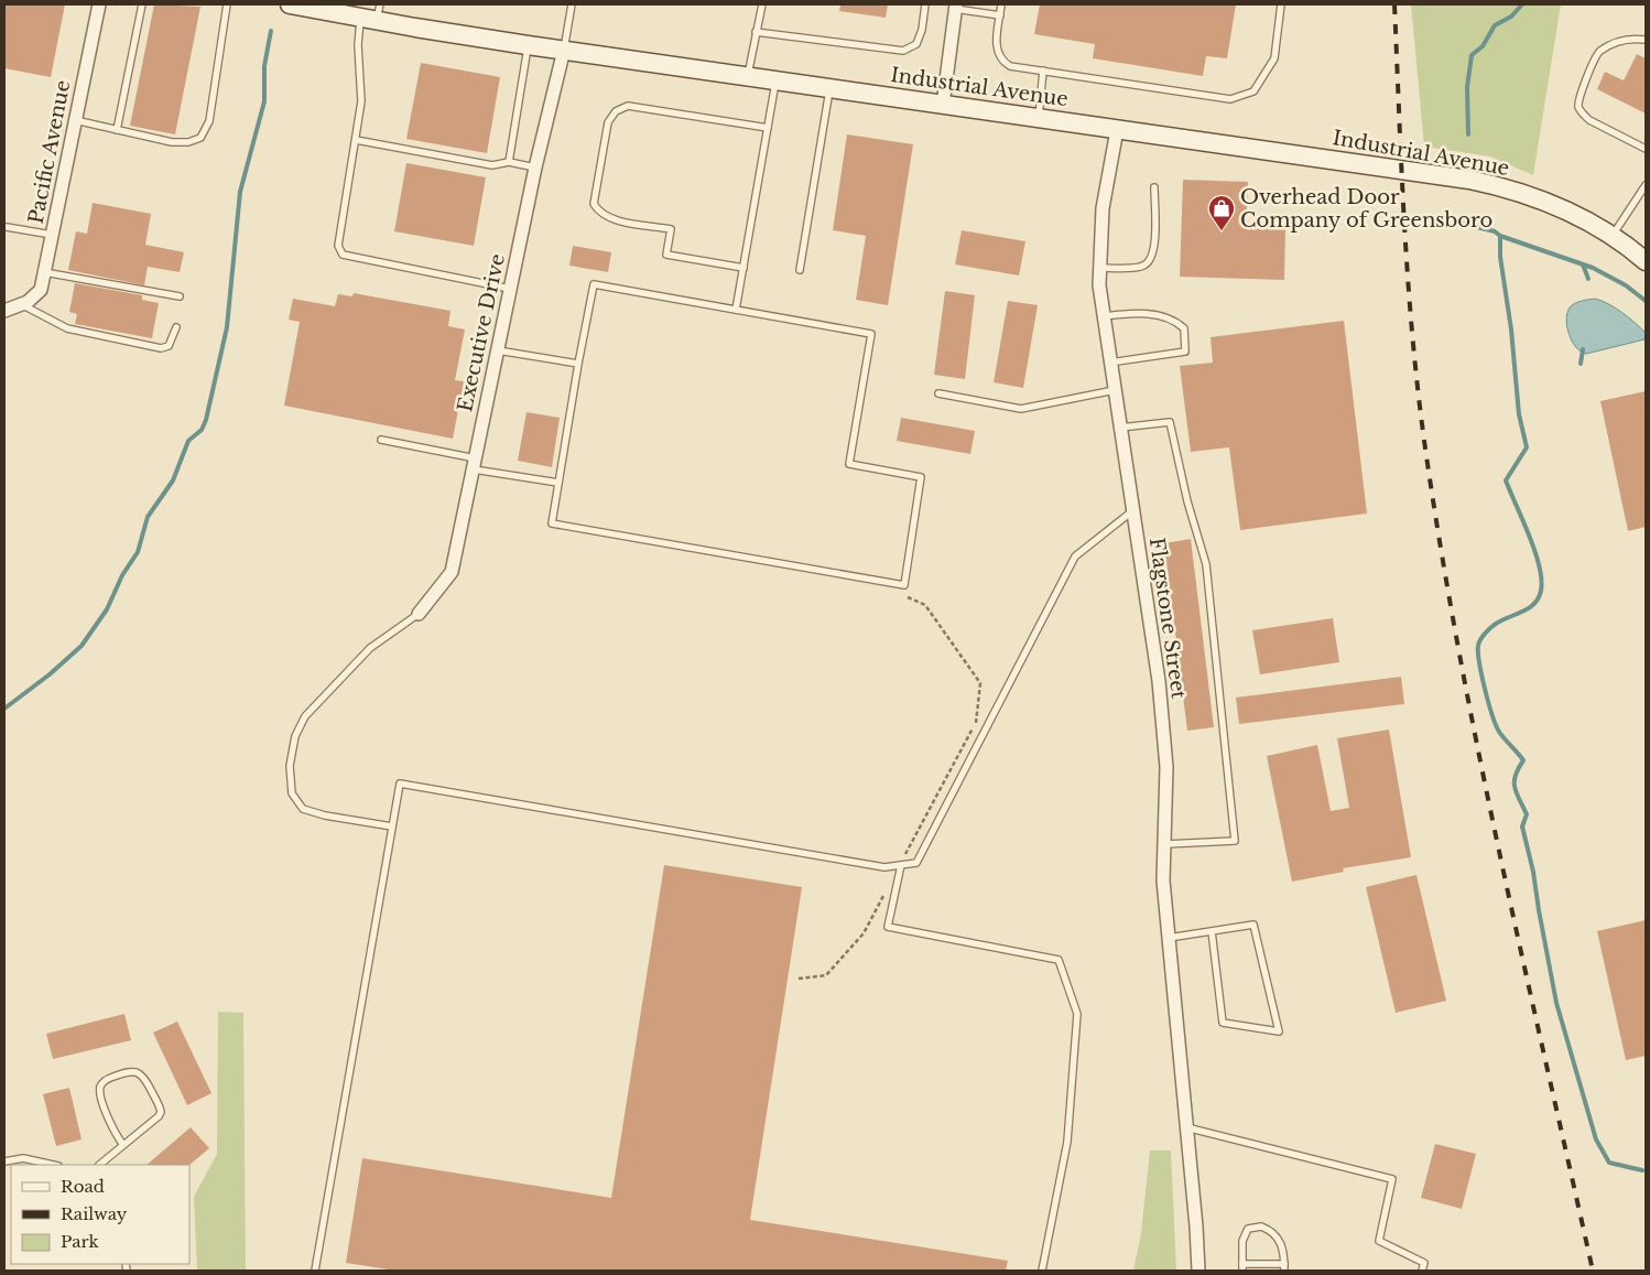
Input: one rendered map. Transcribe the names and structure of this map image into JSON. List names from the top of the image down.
{
  "streets": {
    "main road": ["Industrial Avenue"],
    "street": ["Pacific Avenue", "Executive Drive", "Flagstone Street"]
  },
  "crossings": [
    ["Industrial Avenue", "Executive Drive"],
    ["Industrial Avenue", "Flagstone Street"]
  ],
  "places": {
    "shop": ["Overhead Door Company of Greensboro"]
  },
  "legend": ["Road", "Railway", "Park"]
}
